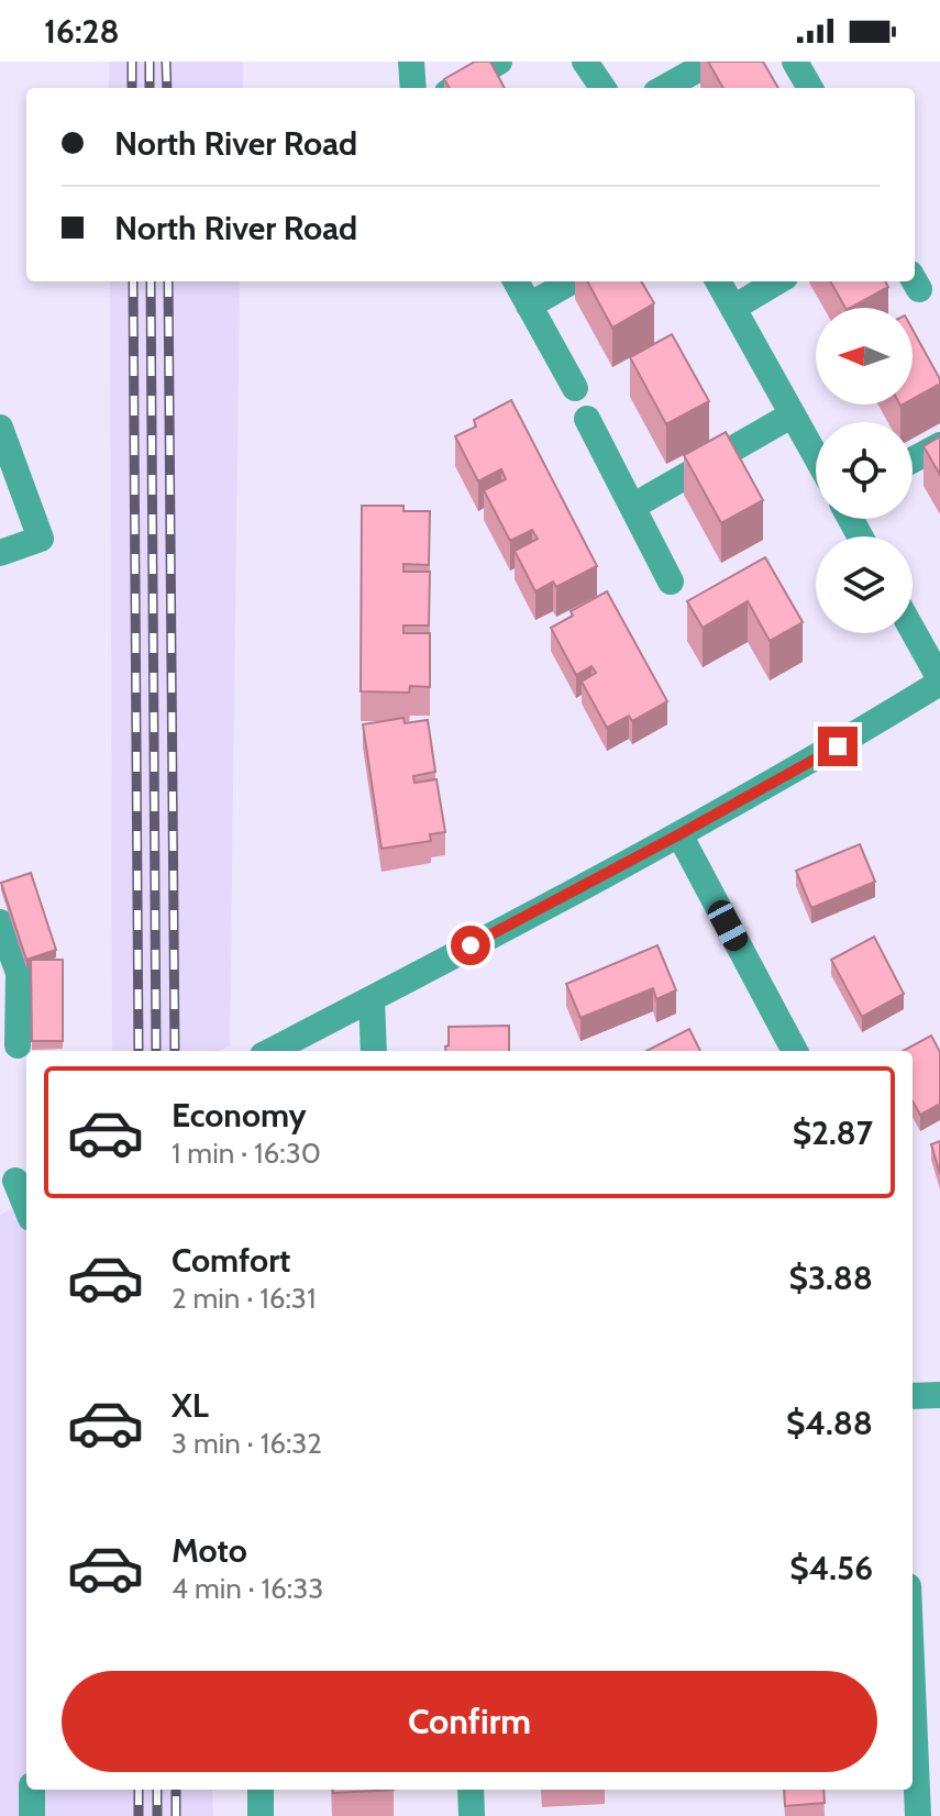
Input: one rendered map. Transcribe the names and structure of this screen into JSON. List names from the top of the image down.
{
  "north": "left",
  "page": {
    "status": "16:28",
    "banner": ["North River Road", "North River Road"],
    "list": [
      {
        "name": "Economy",
        "note": "1 min · 16:30",
        "value": "$2.87"
      },
      {
        "name": "Comfort",
        "note": "2 min · 16:31",
        "value": "$3.88"
      },
      {
        "name": "XL",
        "note": "3 min · 16:32",
        "value": "$4.88"
      },
      {
        "name": "Moto",
        "note": "4 min · 16:33",
        "value": "$4.56"
      }
    ],
    "buttons": "Confirm"
  }
}
